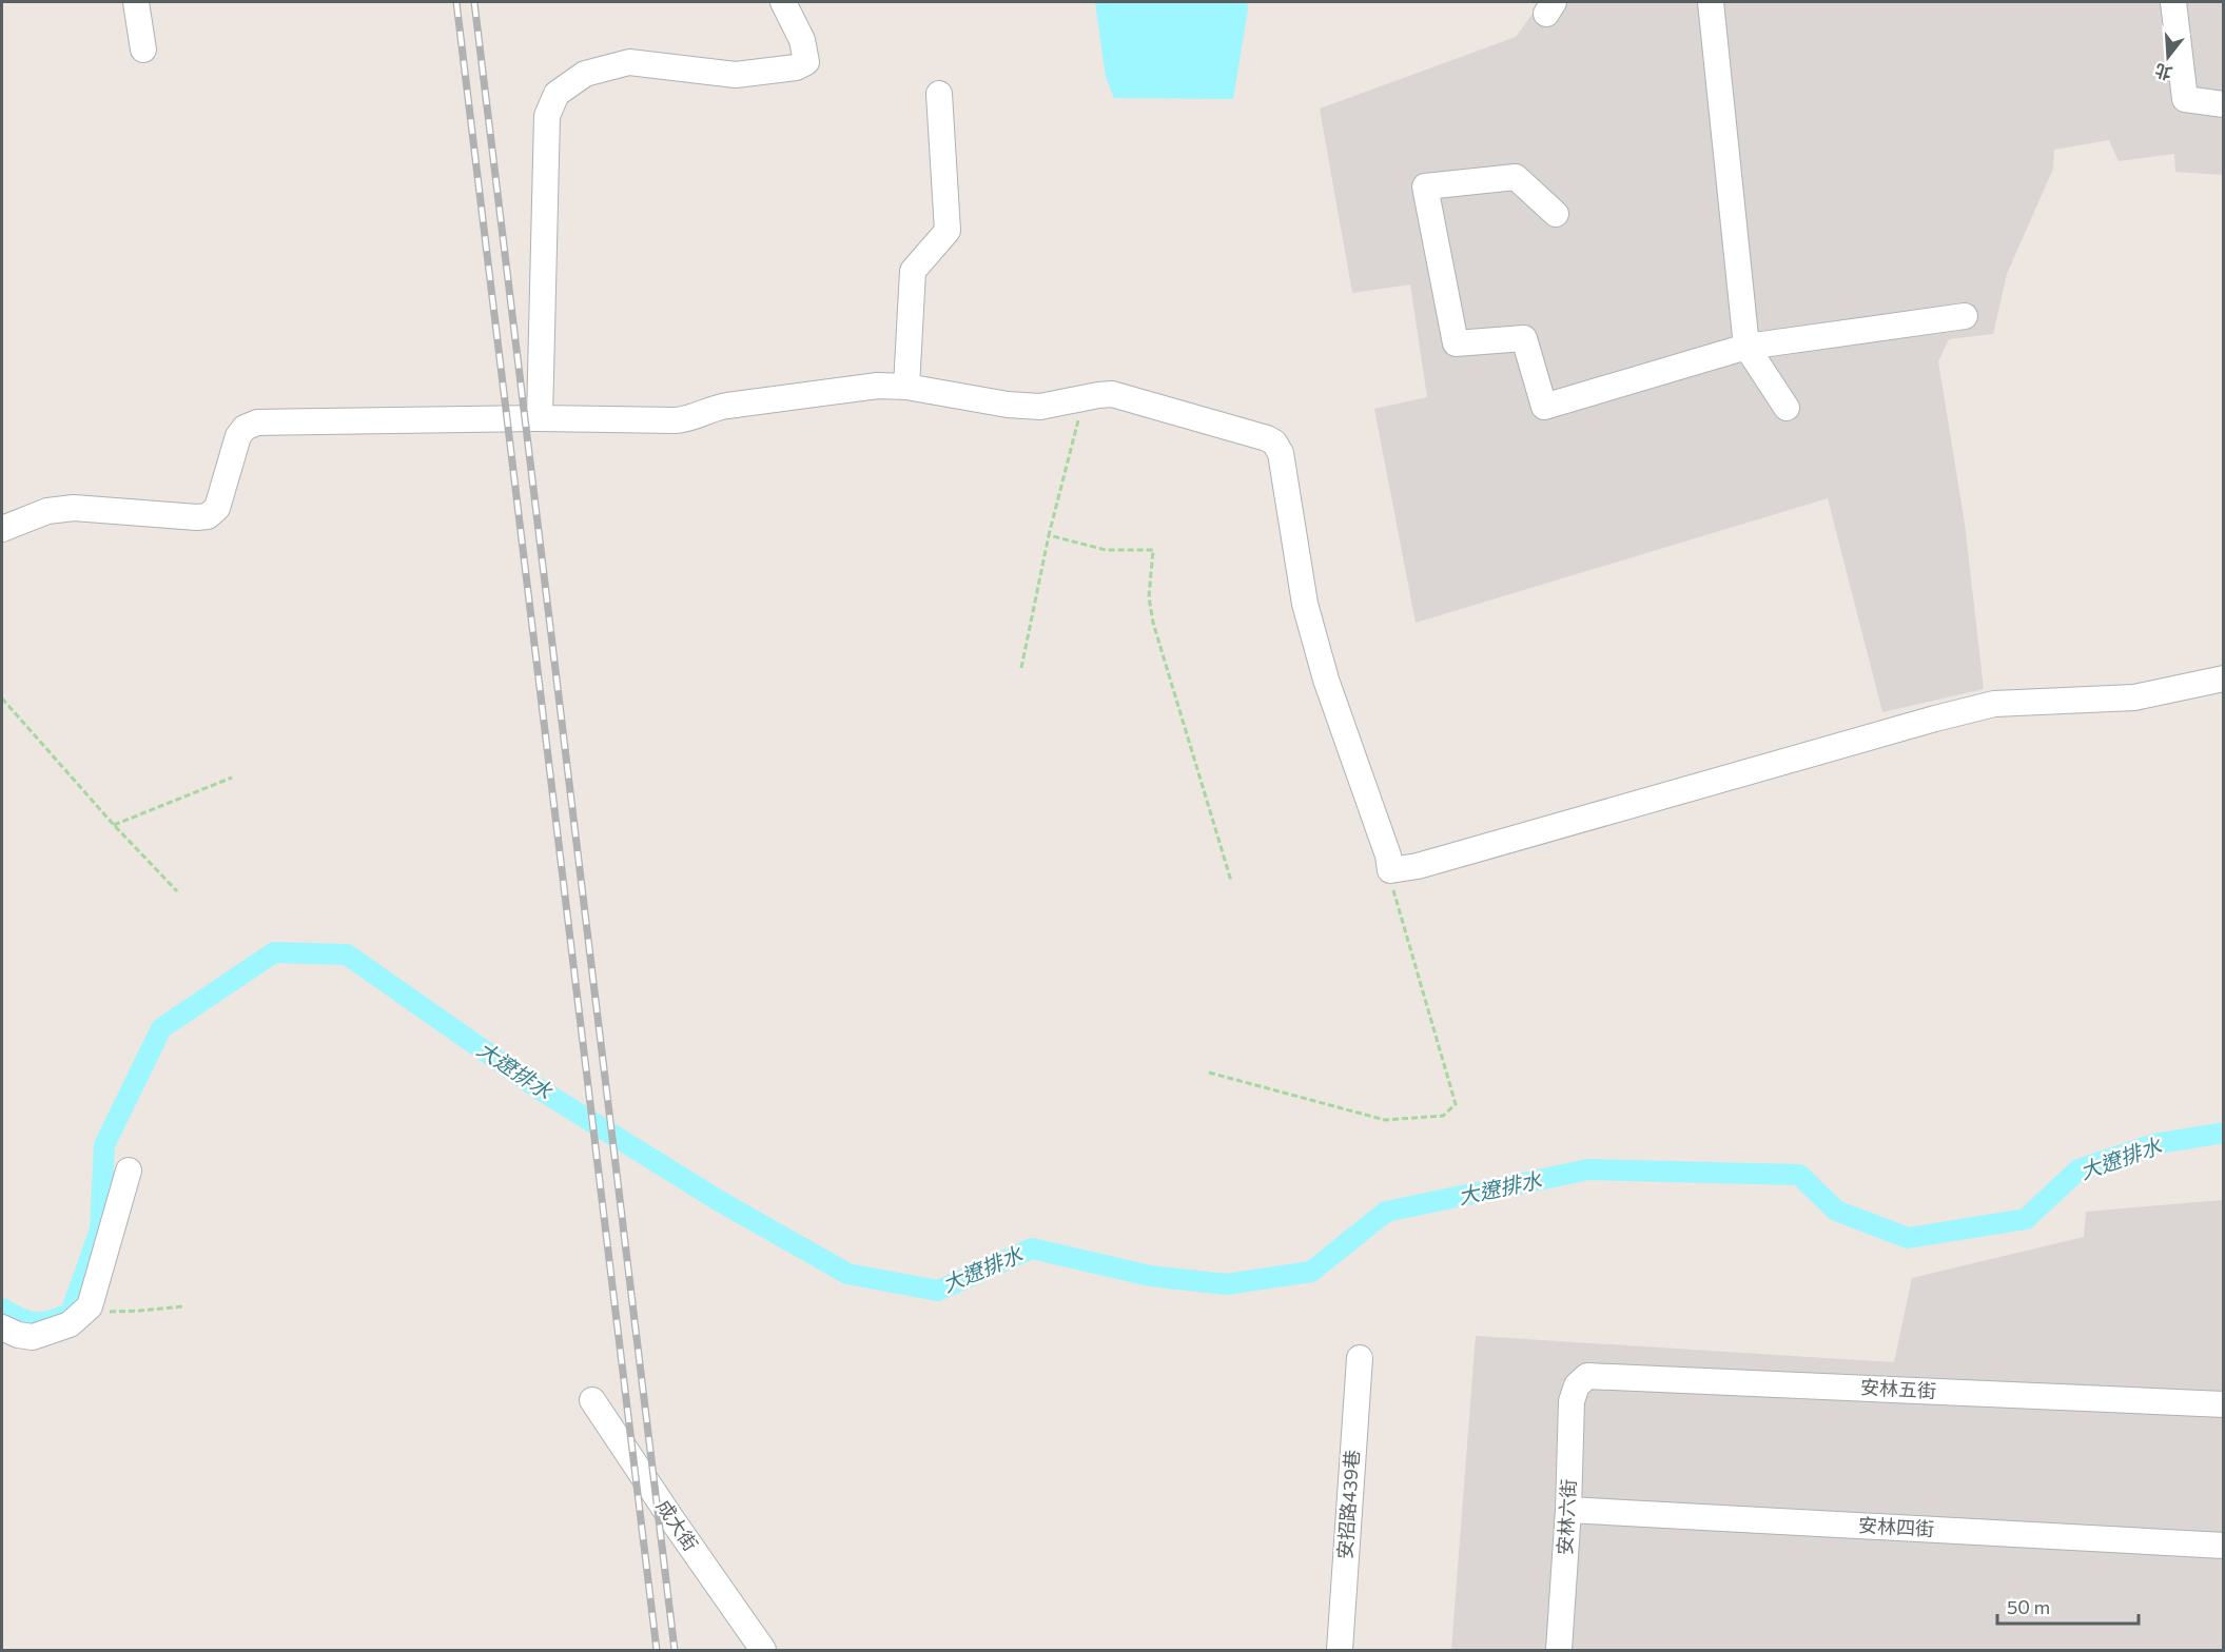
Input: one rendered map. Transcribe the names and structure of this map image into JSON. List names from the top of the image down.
{
  "streets": {
    "street": [
      "安林五街",
      "安招路439巷",
      "安林六街",
      "成大街",
      "安林四街"
    ]
  },
  "crossings": [
    ["安林五街", "安林六街"],
    ["安林六街", "安林四街"]
  ],
  "water": ["大遼排水"],
  "scale_bar": "50 m",
  "north": "bottom"
}
